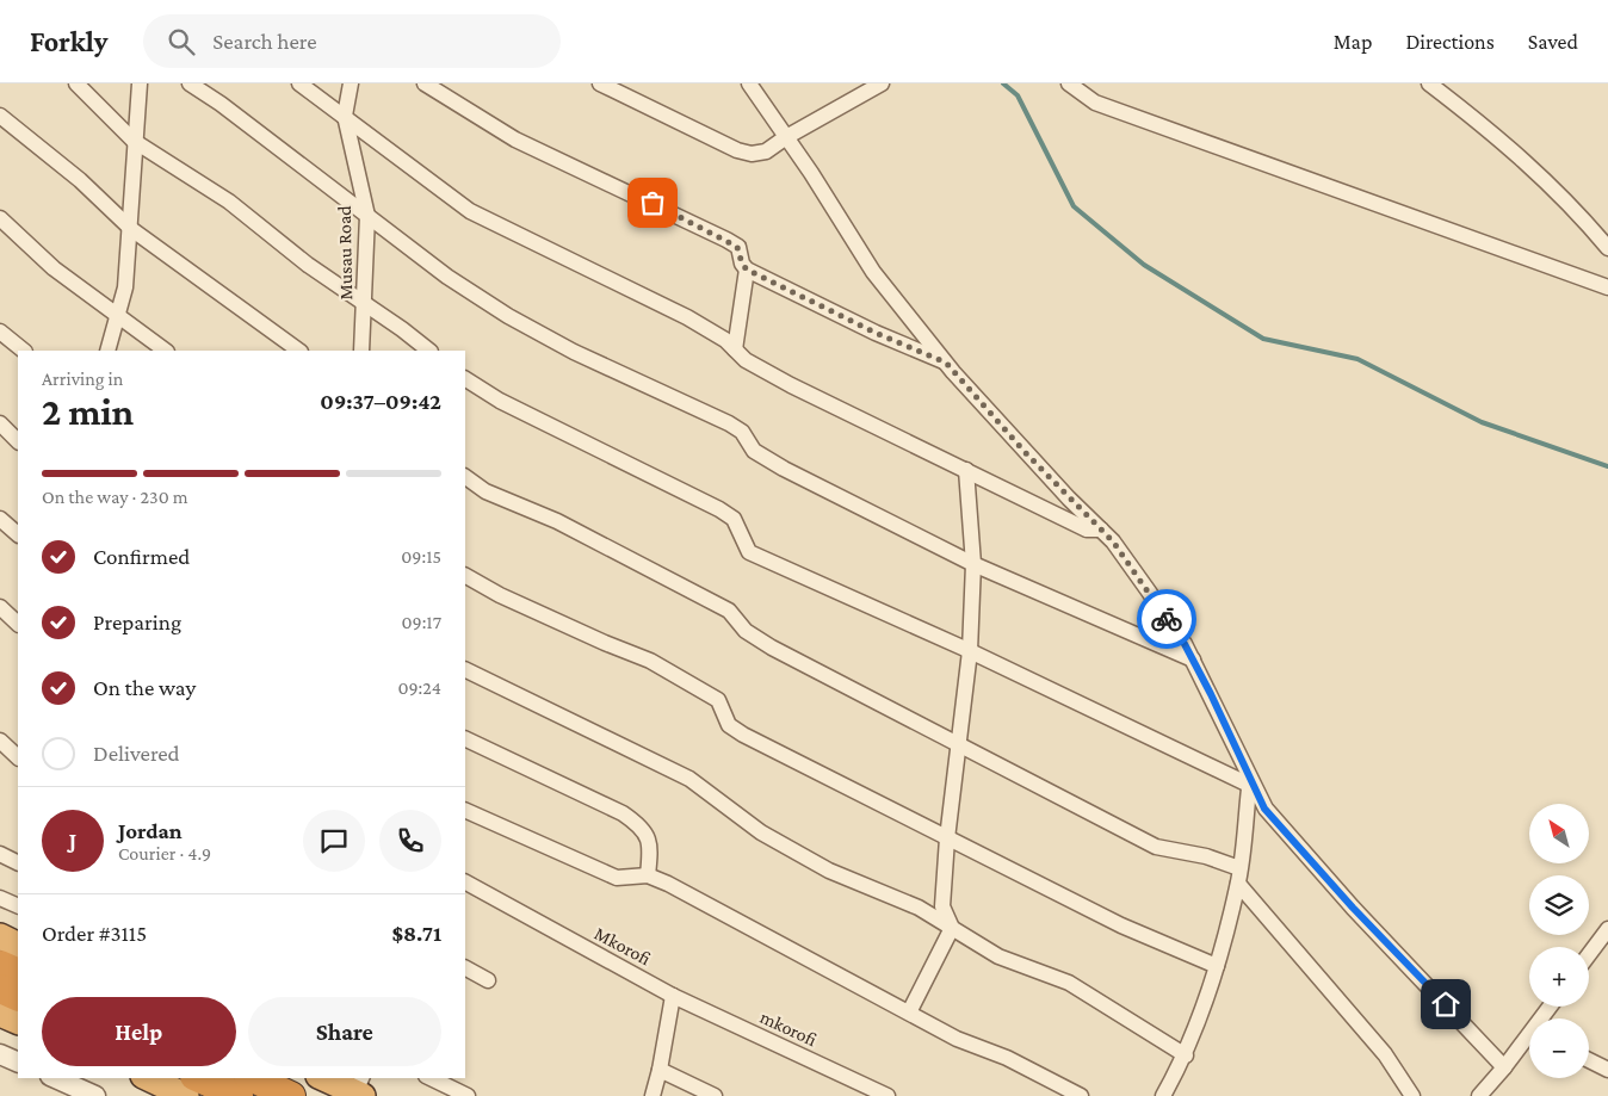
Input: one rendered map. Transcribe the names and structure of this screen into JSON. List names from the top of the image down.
{
  "streets": {
    "street": ["Musau Road", "Mkorofi", "mkorofi"]
  },
  "crossings": [
    ["Mkorofi", "mkorofi"]
  ],
  "north": "top left",
  "page": {
    "header": "Forkly",
    "search": "Search here",
    "nav": ["Map", "Directions", "Saved"],
    "heading": ["2 min", "Arriving in", "09:37–09:42"],
    "panel": [
      "Jordan",
      "Courier · 4.9",
      "Order #3115",
      "$8.71"
    ],
    "bar": "On the way · 230 m",
    "list": [
      ["Confirmed", "09:15"],
      ["Preparing", "09:17"],
      ["On the way", "09:24"],
      "Delivered"
    ],
    "map_buttons": ["+", "−"],
    "round": "J",
    "buttons": ["Help", "Share"]
  }
}
